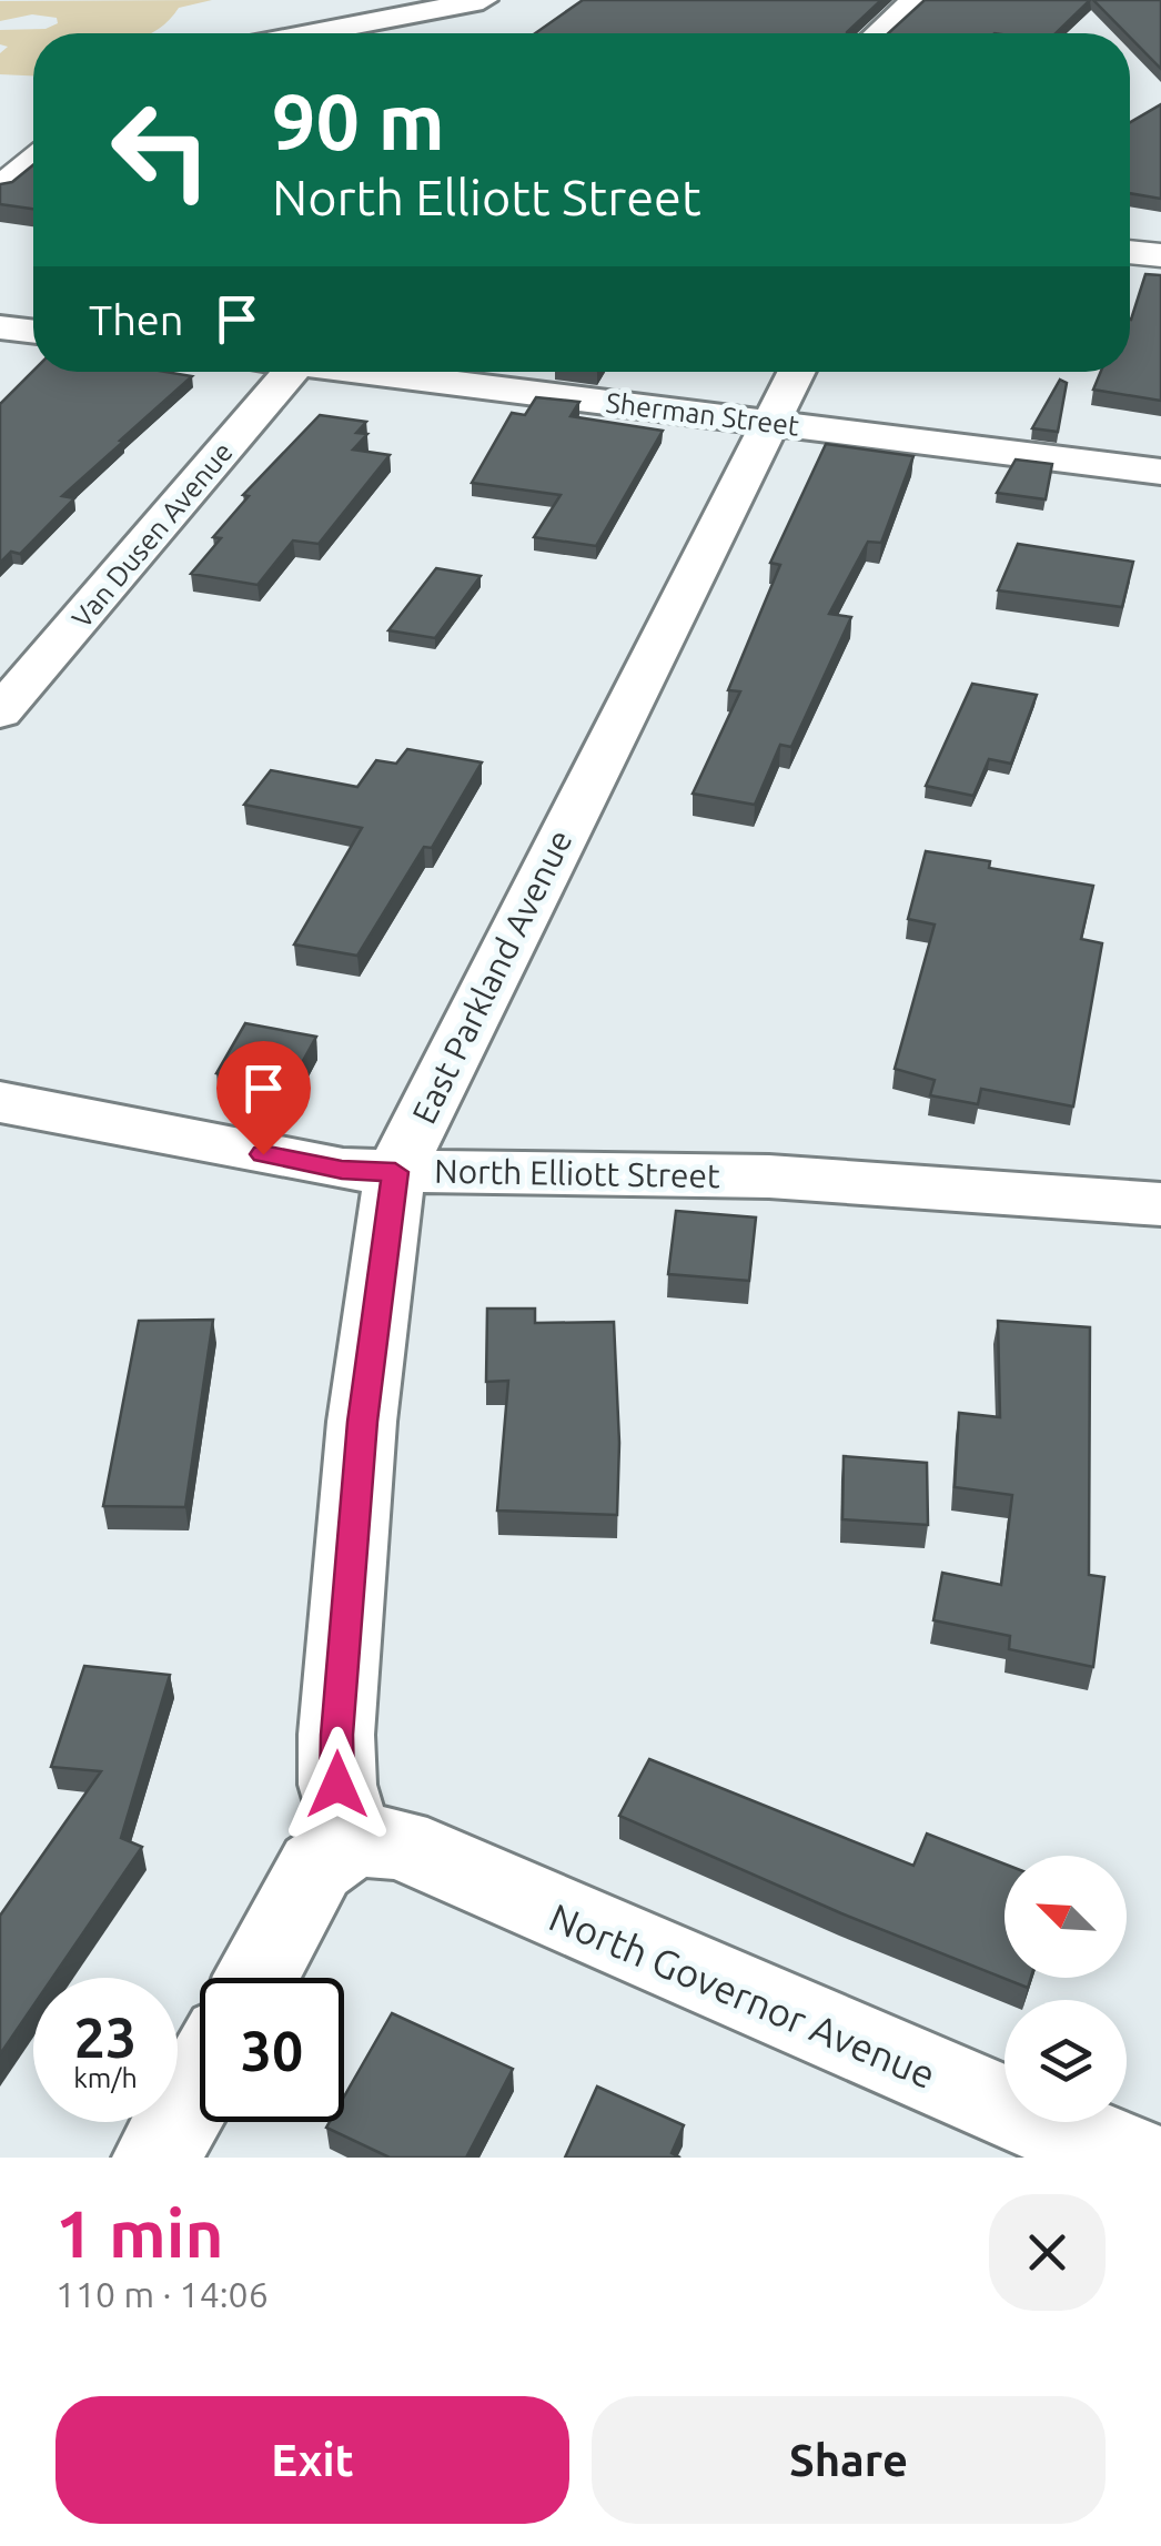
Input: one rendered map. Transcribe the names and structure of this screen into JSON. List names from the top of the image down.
{
  "streets": {
    "street": [
      "Sherman Street",
      "Van Dusen Avenue",
      "East Parkland Avenue",
      "North Elliott Street",
      "North Governor Avenue"
    ]
  },
  "crossings": [
    ["Sherman Street", "East Parkland Avenue"],
    ["East Parkland Avenue", "North Elliott Street"],
    ["East Parkland Avenue", "North Governor Avenue"]
  ],
  "north": "top left",
  "page": {
    "turn": ["90 m", "North Elliott Street"],
    "then": "Then",
    "speed": "23 km/h",
    "limit": "30",
    "heading": ["1 min", "110 m · 14:06"],
    "buttons": ["Exit", "Share"]
  }
}
